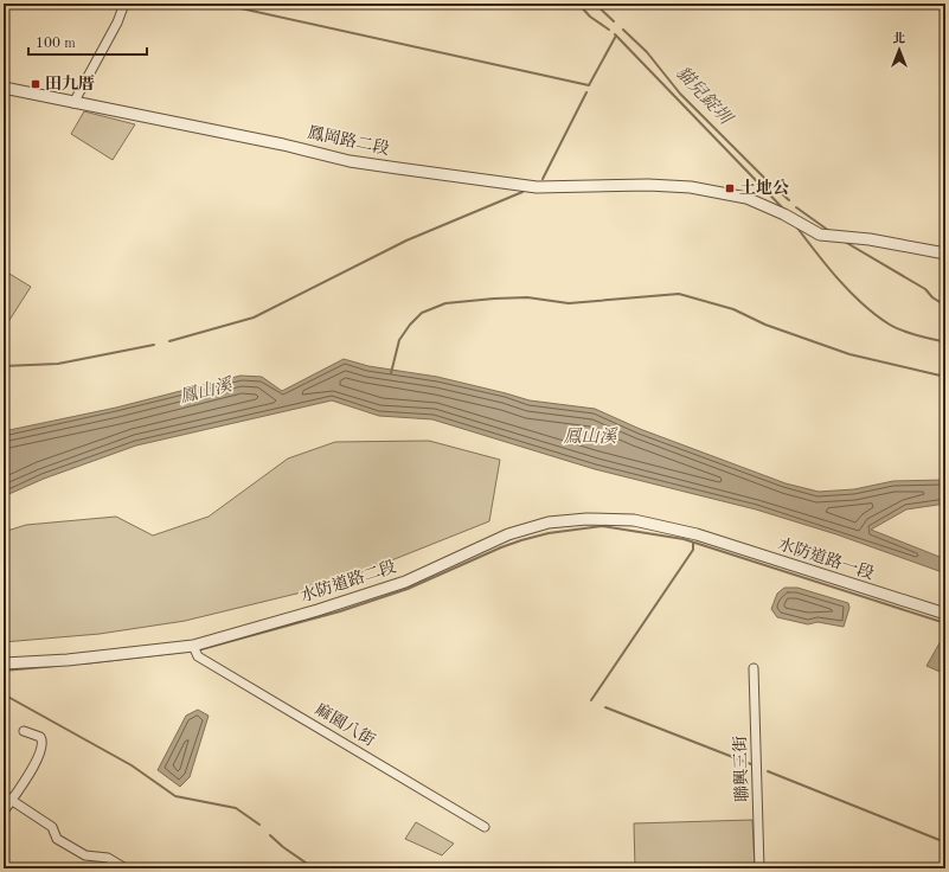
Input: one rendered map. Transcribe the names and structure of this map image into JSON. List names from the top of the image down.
{
  "streets": {
    "street": [
      "鳳岡路二段",
      "水防道路一段",
      "水防道路二段",
      "麻園八街",
      "聯興三街"
    ]
  },
  "crossings": [
    ["水防道路一段", "水防道路二段"],
    ["水防道路二段", "麻園八街"]
  ],
  "water": ["貓兒錠圳", "鳳山溪"],
  "places": {
    "transit": ["田九厝", "土地公"]
  },
  "scale_bar": "100 m",
  "north": "top"
}
